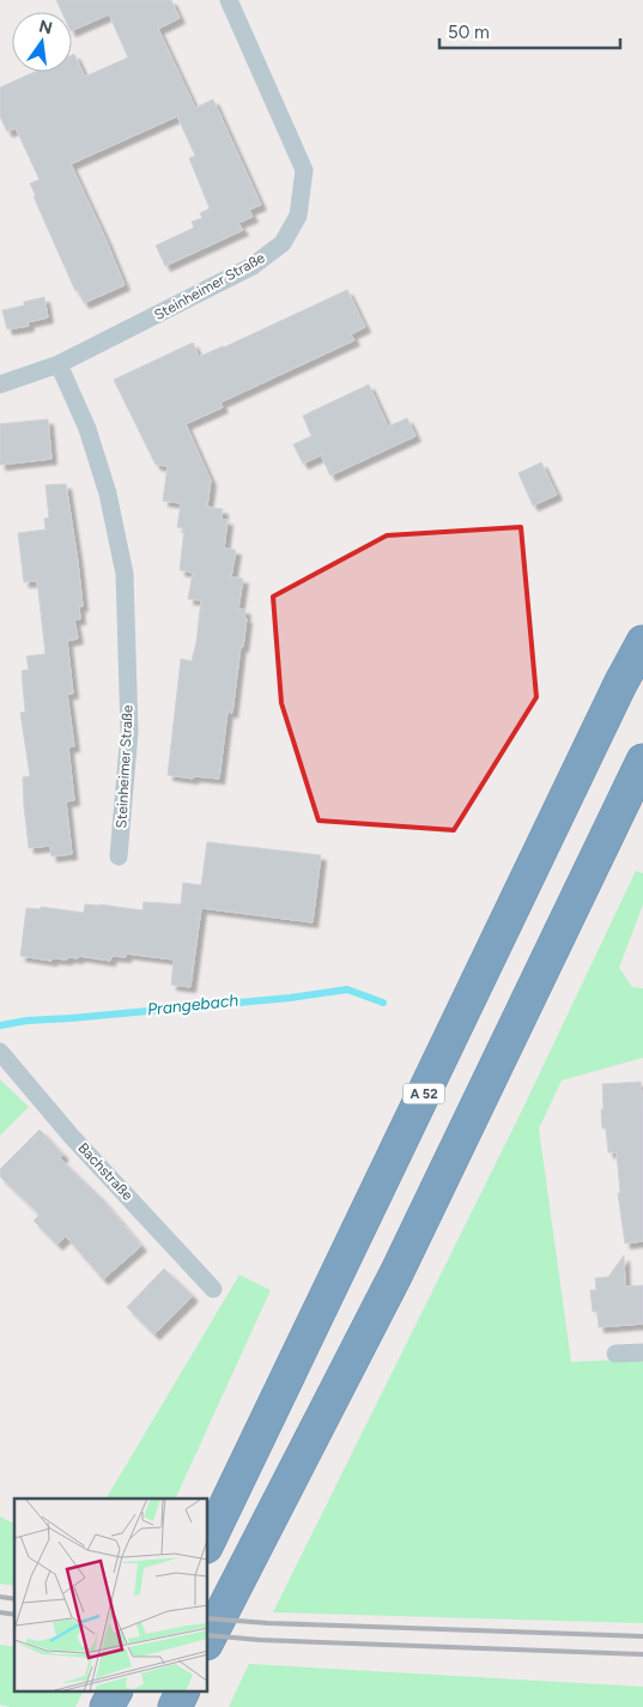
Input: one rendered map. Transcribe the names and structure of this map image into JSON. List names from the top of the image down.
{
  "streets": {
    "highway": ["A 52"],
    "street": ["Steinheimer Straße", "Bachstraße"]
  },
  "water": ["Prangebach"],
  "scale_bar": "50 m",
  "north": "top"
}
